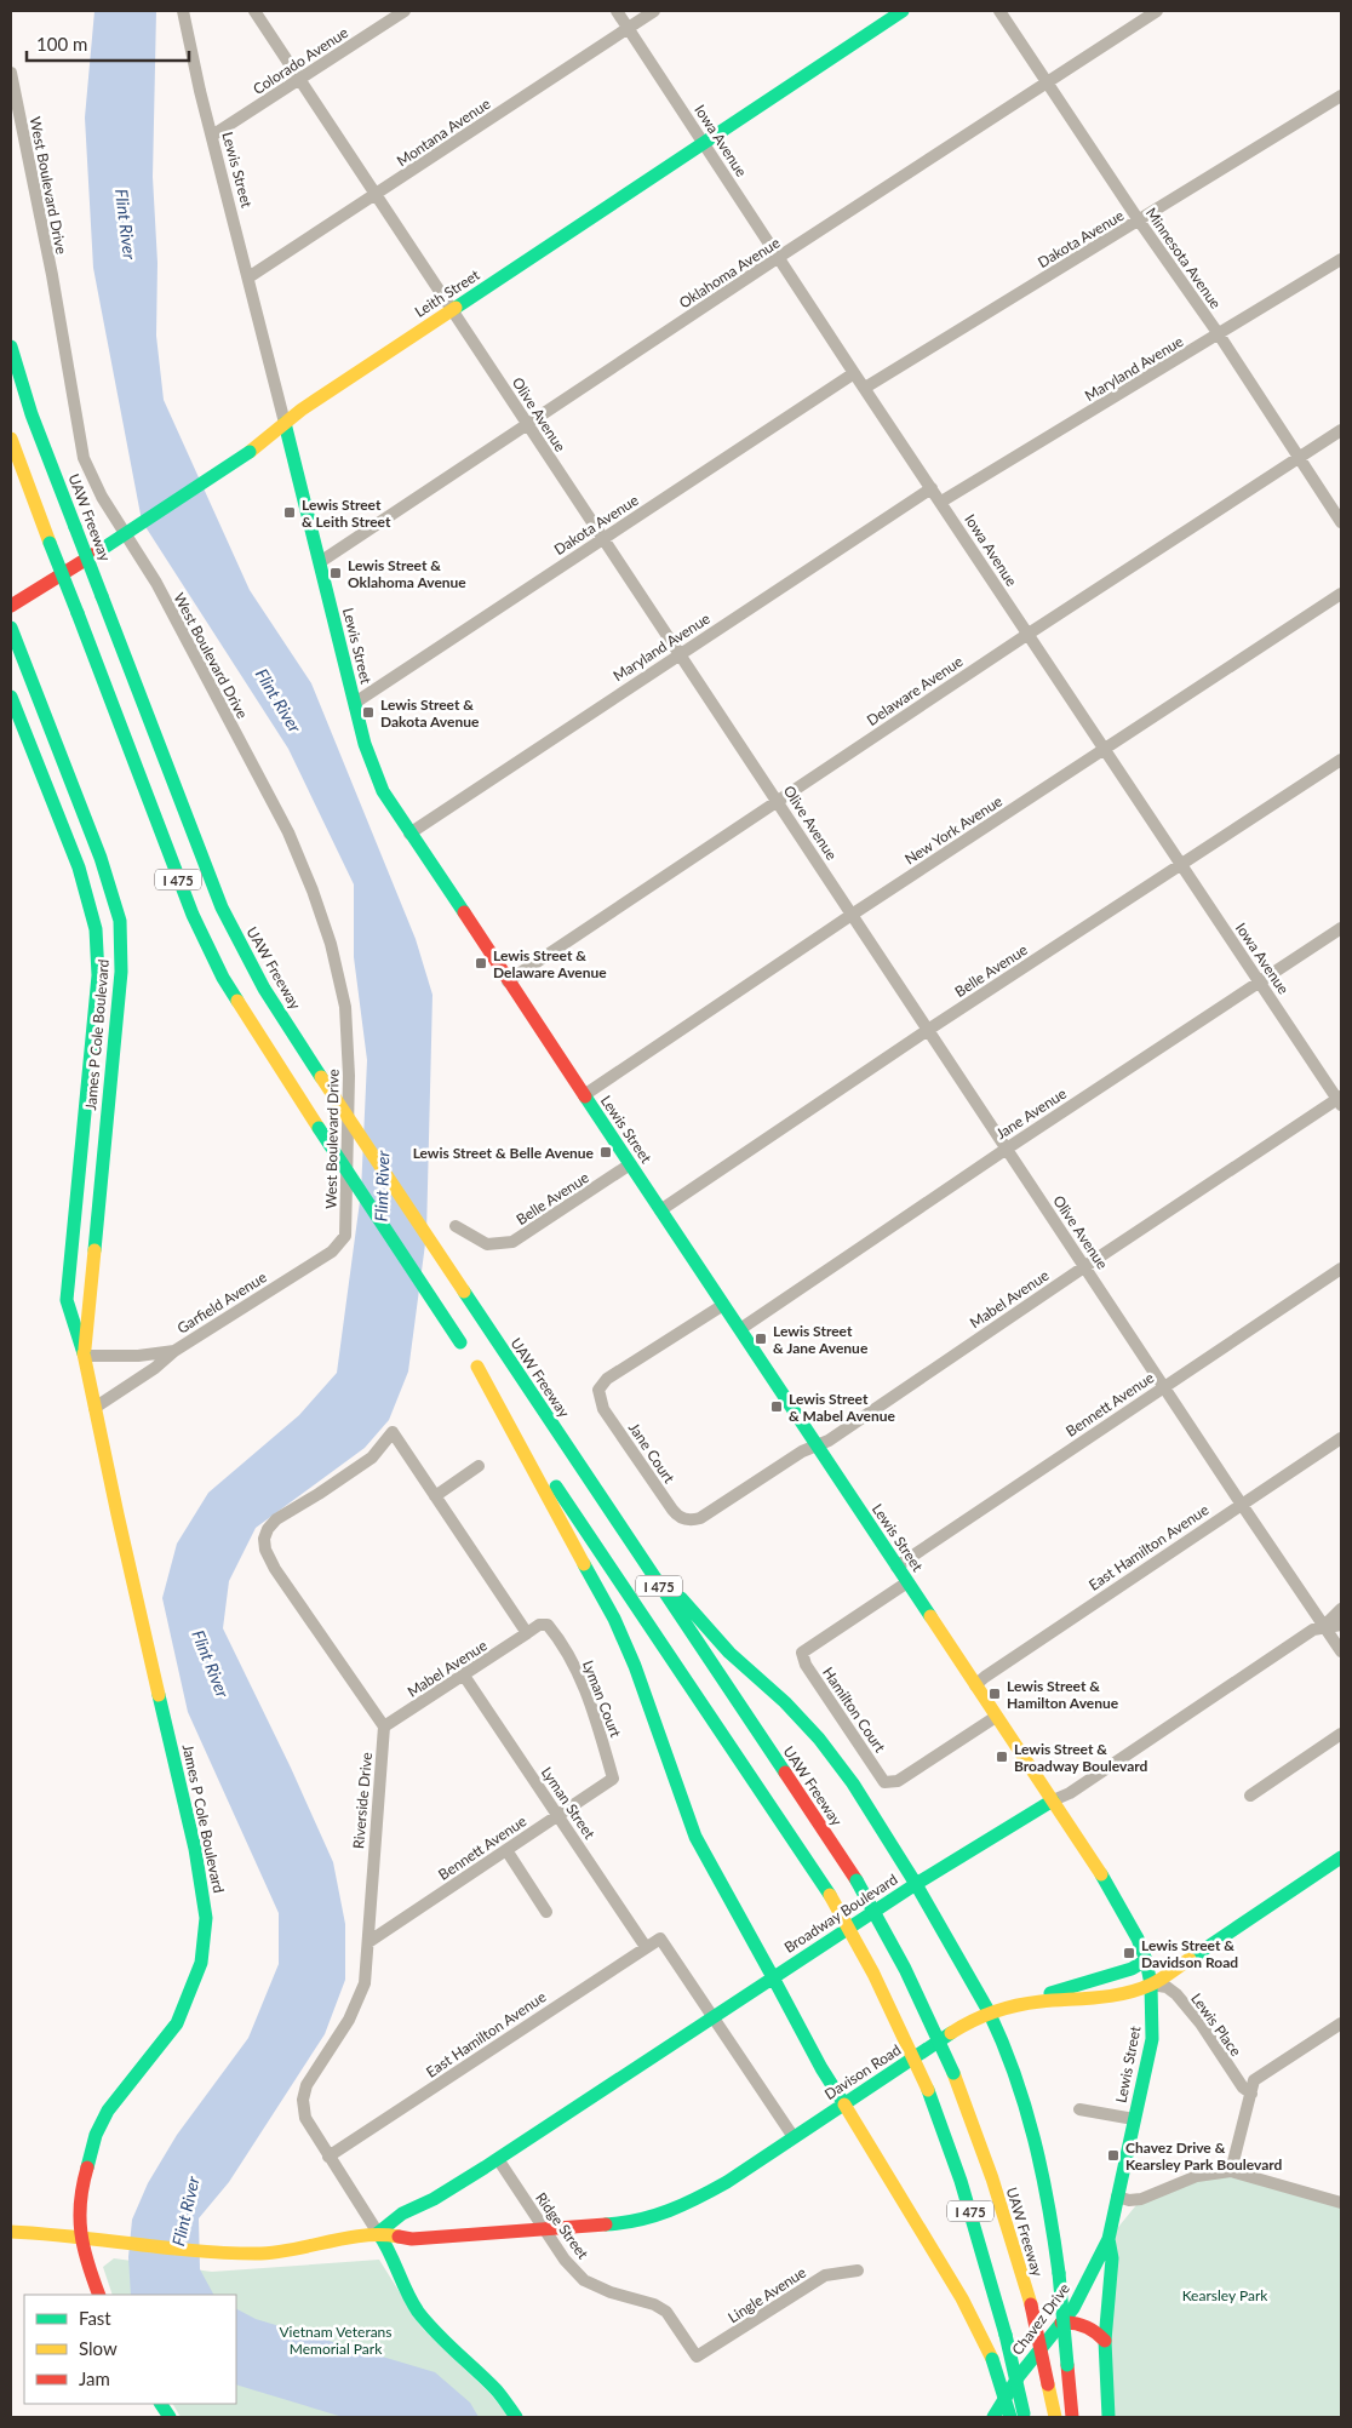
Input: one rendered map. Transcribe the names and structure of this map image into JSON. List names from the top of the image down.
{
  "streets": {
    "main road": [
      "Lewis Street",
      "Leith Street",
      "UAW Freeway",
      "I 475",
      "James P Cole Boulevard",
      "Broadway Boulevard",
      "Davison Road",
      "Chavez Drive"
    ],
    "street": [
      "Colorado Avenue",
      "Montana Avenue",
      "Iowa Avenue",
      "West Boulevard Drive",
      "Dakota Avenue",
      "Minnesota Avenue",
      "Oklahoma Avenue",
      "Maryland Avenue",
      "Olive Avenue",
      "Delaware Avenue",
      "New York Avenue",
      "Belle Avenue",
      "Jane Avenue",
      "Mabel Avenue",
      "Garfield Avenue",
      "Bennett Avenue",
      "Jane Court",
      "East Hamilton Avenue",
      "Lyman Court",
      "Hamilton Court",
      "Riverside Drive",
      "Lyman Street",
      "Lewis Place",
      "Ridge Street",
      "Lingle Avenue"
    ]
  },
  "crossings": [
    ["Colorado Avenue", "Lewis Street"],
    ["Colorado Avenue", "Olive Avenue"],
    ["Montana Avenue", "Iowa Avenue"],
    ["Montana Avenue", "Lewis Street"],
    ["Montana Avenue", "Olive Avenue"],
    ["Iowa Avenue", "Dakota Avenue"],
    ["Iowa Avenue", "Oklahoma Avenue"],
    ["Iowa Avenue", "Leith Street"],
    ["Iowa Avenue", "Maryland Avenue"],
    ["Iowa Avenue", "Delaware Avenue"],
    ["Iowa Avenue", "New York Avenue"],
    ["Iowa Avenue", "Belle Avenue"],
    ["Iowa Avenue", "Jane Avenue"],
    ["Iowa Avenue", "Mabel Avenue"],
    ["Lewis Street", "Dakota Avenue"],
    ["Lewis Street", "Oklahoma Avenue"],
    ["Lewis Street", "Leith Street"],
    ["Lewis Street", "Maryland Avenue"],
    ["Lewis Street", "Delaware Avenue"],
    ["Lewis Street", "New York Avenue"],
    ["Lewis Street", "Belle Avenue"],
    ["Lewis Street", "Jane Avenue"],
    ["Lewis Street", "Mabel Avenue"],
    ["Lewis Street", "Bennett Avenue"],
    ["Lewis Street", "Jane Court"],
    ["Lewis Street", "East Hamilton Avenue"],
    ["Lewis Street", "Hamilton Court"],
    ["Lewis Street", "Broadway Boulevard"],
    ["Lewis Street", "Lewis Place"],
    ["Lewis Street", "Davison Road"],
    ["Lewis Street", "Chavez Drive"],
    ["West Boulevard Drive", "Garfield Avenue"],
    ["Dakota Avenue", "Minnesota Avenue"],
    ["Dakota Avenue", "Olive Avenue"],
    ["Minnesota Avenue", "Oklahoma Avenue"],
    ["Minnesota Avenue", "Maryland Avenue"],
    ["Minnesota Avenue", "Delaware Avenue"],
    ["Oklahoma Avenue", "Olive Avenue"],
    ["Leith Street", "Olive Avenue"],
    ["Maryland Avenue", "Olive Avenue"],
    ["Olive Avenue", "Delaware Avenue"],
    ["Olive Avenue", "New York Avenue"],
    ["Olive Avenue", "Belle Avenue"],
    ["Olive Avenue", "Jane Avenue"],
    ["Olive Avenue", "Mabel Avenue"],
    ["Olive Avenue", "Bennett Avenue"],
    ["Olive Avenue", "East Hamilton Avenue"],
    ["Olive Avenue", "Broadway Boulevard"],
    ["James P Cole Boulevard", "Garfield Avenue"],
    ["Mabel Avenue", "Jane Court"],
    ["Mabel Avenue", "Lyman Court"],
    ["Mabel Avenue", "Riverside Drive"],
    ["Mabel Avenue", "Lyman Street"],
    ["Bennett Avenue", "Lyman Court"],
    ["Bennett Avenue", "Riverside Drive"],
    ["Bennett Avenue", "Lyman Street"],
    ["East Hamilton Avenue", "Riverside Drive"],
    ["East Hamilton Avenue", "Lyman Street"],
    ["East Hamilton Avenue", "Broadway Boulevard"],
    ["Riverside Drive", "Broadway Boulevard"],
    ["Riverside Drive", "Davison Road"],
    ["Broadway Boulevard", "Davison Road"],
    ["Broadway Boulevard", "Ridge Street"],
    ["Lewis Place", "Davison Road"],
    ["Davison Road", "Ridge Street"],
    ["Ridge Street", "Lingle Avenue"]
  ],
  "water": ["Flint River"],
  "parks": ["Kearsley Park", "Vietnam Veterans Memorial Park"],
  "places": {
    "transit": [
      "Lewis Street & Leith Street",
      "Lewis Street & Oklahoma Avenue",
      "Lewis Street & Dakota Avenue",
      "Lewis Street & Delaware Avenue",
      "Lewis Street & Belle Avenue",
      "Lewis Street & Jane Avenue",
      "Lewis Street & Mabel Avenue",
      "Lewis Street & Hamilton Avenue",
      "Lewis Street & Broadway Boulevard",
      "Lewis Street & Davidson Road",
      "Chavez Drive & Kearsley Park Boulevard"
    ]
  },
  "legend": ["Fast", "Slow", "Jam"],
  "scale_bar": "100 m"
}
